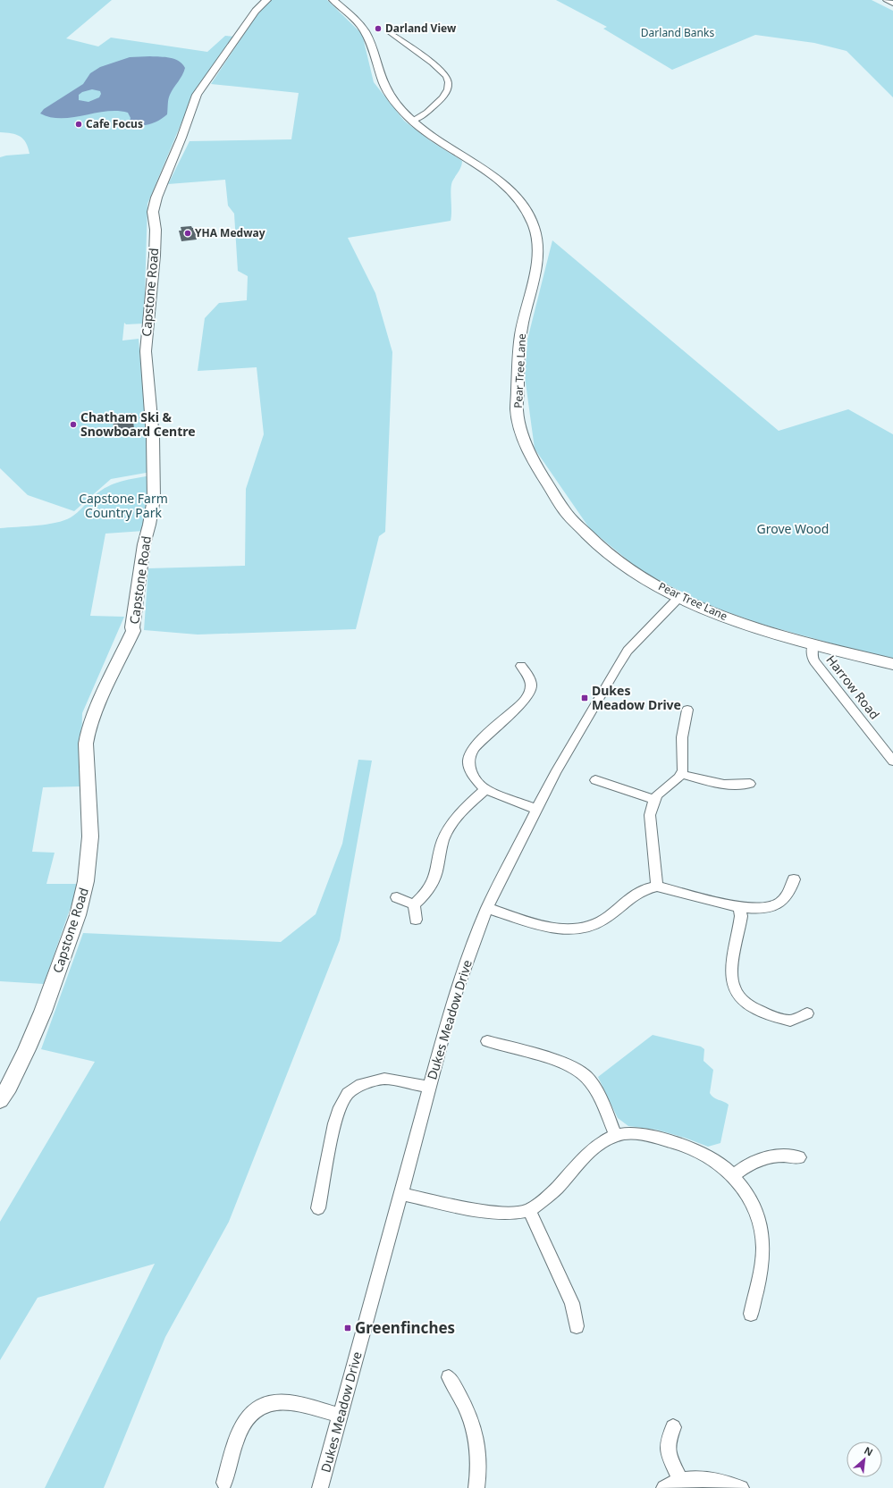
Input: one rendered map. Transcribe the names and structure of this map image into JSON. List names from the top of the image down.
{
  "streets": {
    "street": [
      "Capstone Road",
      "Pear Tree Lane",
      "Harrow Road",
      "Dukes Meadow Drive"
    ]
  },
  "crossings": [
    ["Pear Tree Lane", "Harrow Road"],
    ["Pear Tree Lane", "Dukes Meadow Drive"]
  ],
  "parks": ["Darland Banks", "Capstone Farm Country Park", "Grove Wood"],
  "places": {
    "other": [
      "Darland View",
      "Cafe Focus",
      "YHA Medway",
      "Chatham Ski & Snowboard Centre"
    ],
    "transit": ["Dukes Meadow Drive", "Greenfinches"]
  },
  "north": "top right"
}
